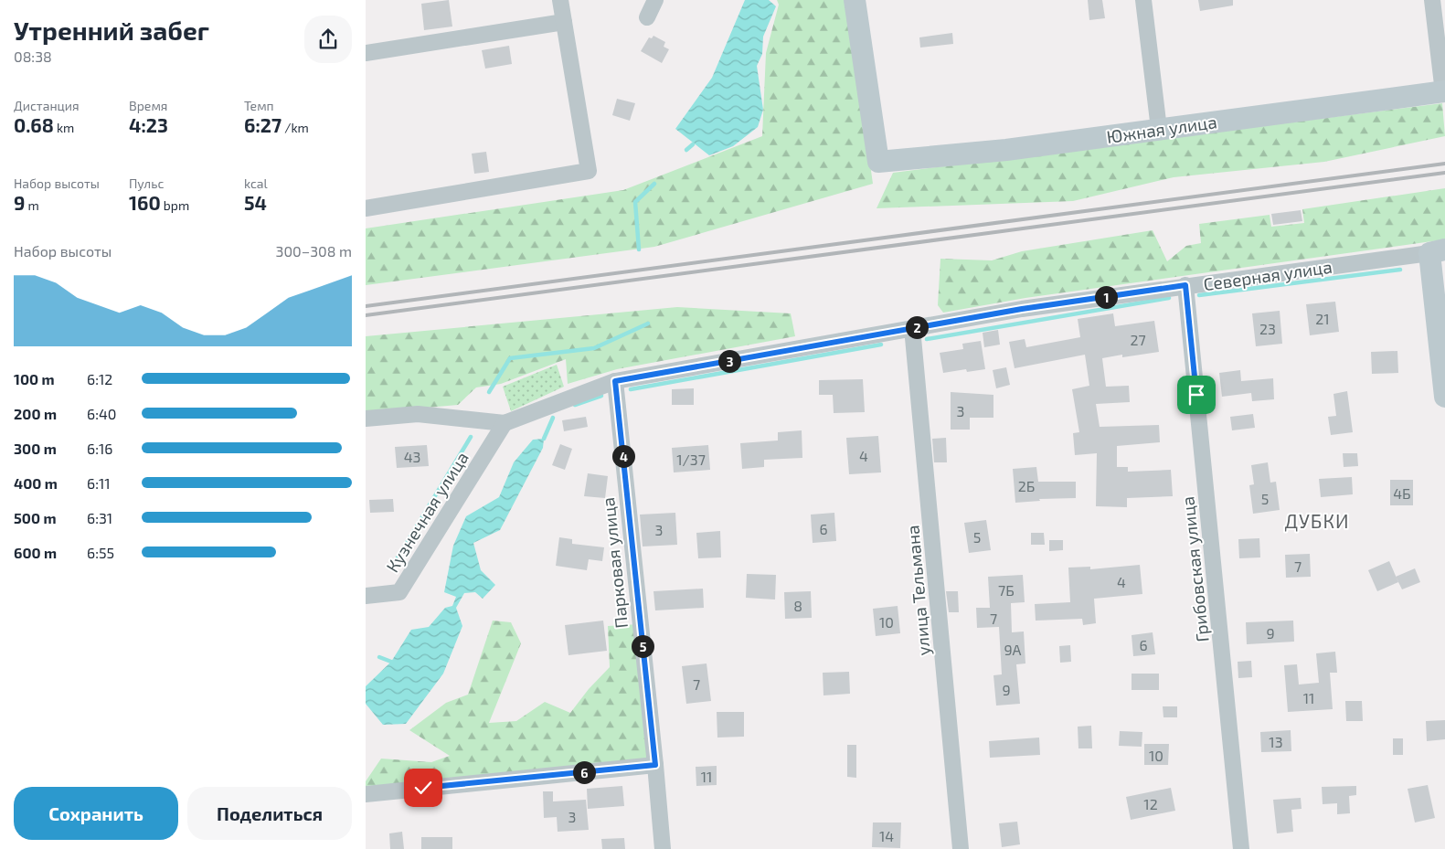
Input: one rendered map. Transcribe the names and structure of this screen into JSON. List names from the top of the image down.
{
  "streets": {
    "street": [
      "Южная улица",
      "Северная улица",
      "Кузнечная улица",
      "Парковая улица",
      "Грибовская улица",
      "улица Тельмана"
    ]
  },
  "crossings": [
    ["Северная улица", "Кузнечная улица"],
    ["Северная улица", "Парковая улица"],
    ["Северная улица", "Грибовская улица"],
    ["Северная улица", "улица Тельмана"]
  ],
  "districts": ["ДУБКИ"],
  "house_numbers": [
    "21",
    "23",
    "27",
    "3",
    "4",
    "43",
    "1/37",
    "2Б",
    "4Б",
    "5",
    "6",
    "3",
    "5",
    "7",
    "4",
    "7Б",
    "8",
    "7",
    "10",
    "9",
    "6",
    "9А",
    "7",
    "9",
    "11",
    "13",
    "10",
    "11",
    "12",
    "3",
    "14"
  ],
  "page": {
    "heading": ["Утренний забег", "08:38"],
    "stats": [
      ["Дистанция", "0.68 km"],
      ["Время", "4:23"],
      ["Темп", "6:27 /km"],
      ["Набор высоты", "9 m"],
      ["Пульс", "160 bpm"],
      ["kcal", "54"]
    ],
    "chart": ["Набор высоты", "300–308 m"],
    "pins": [
      "1",
      "2",
      "3",
      "4",
      "5",
      "6"
    ],
    "list": [
      {
        "name": "100 m",
        "note": "6:12"
      },
      {
        "name": "200 m",
        "note": "6:40"
      },
      {
        "name": "300 m",
        "note": "6:16"
      },
      {
        "name": "400 m",
        "note": "6:11"
      },
      {
        "name": "500 m",
        "note": "6:31"
      },
      {
        "name": "600 m",
        "note": "6:55"
      }
    ],
    "buttons": ["Сохранить", "Поделиться"]
  }
}
